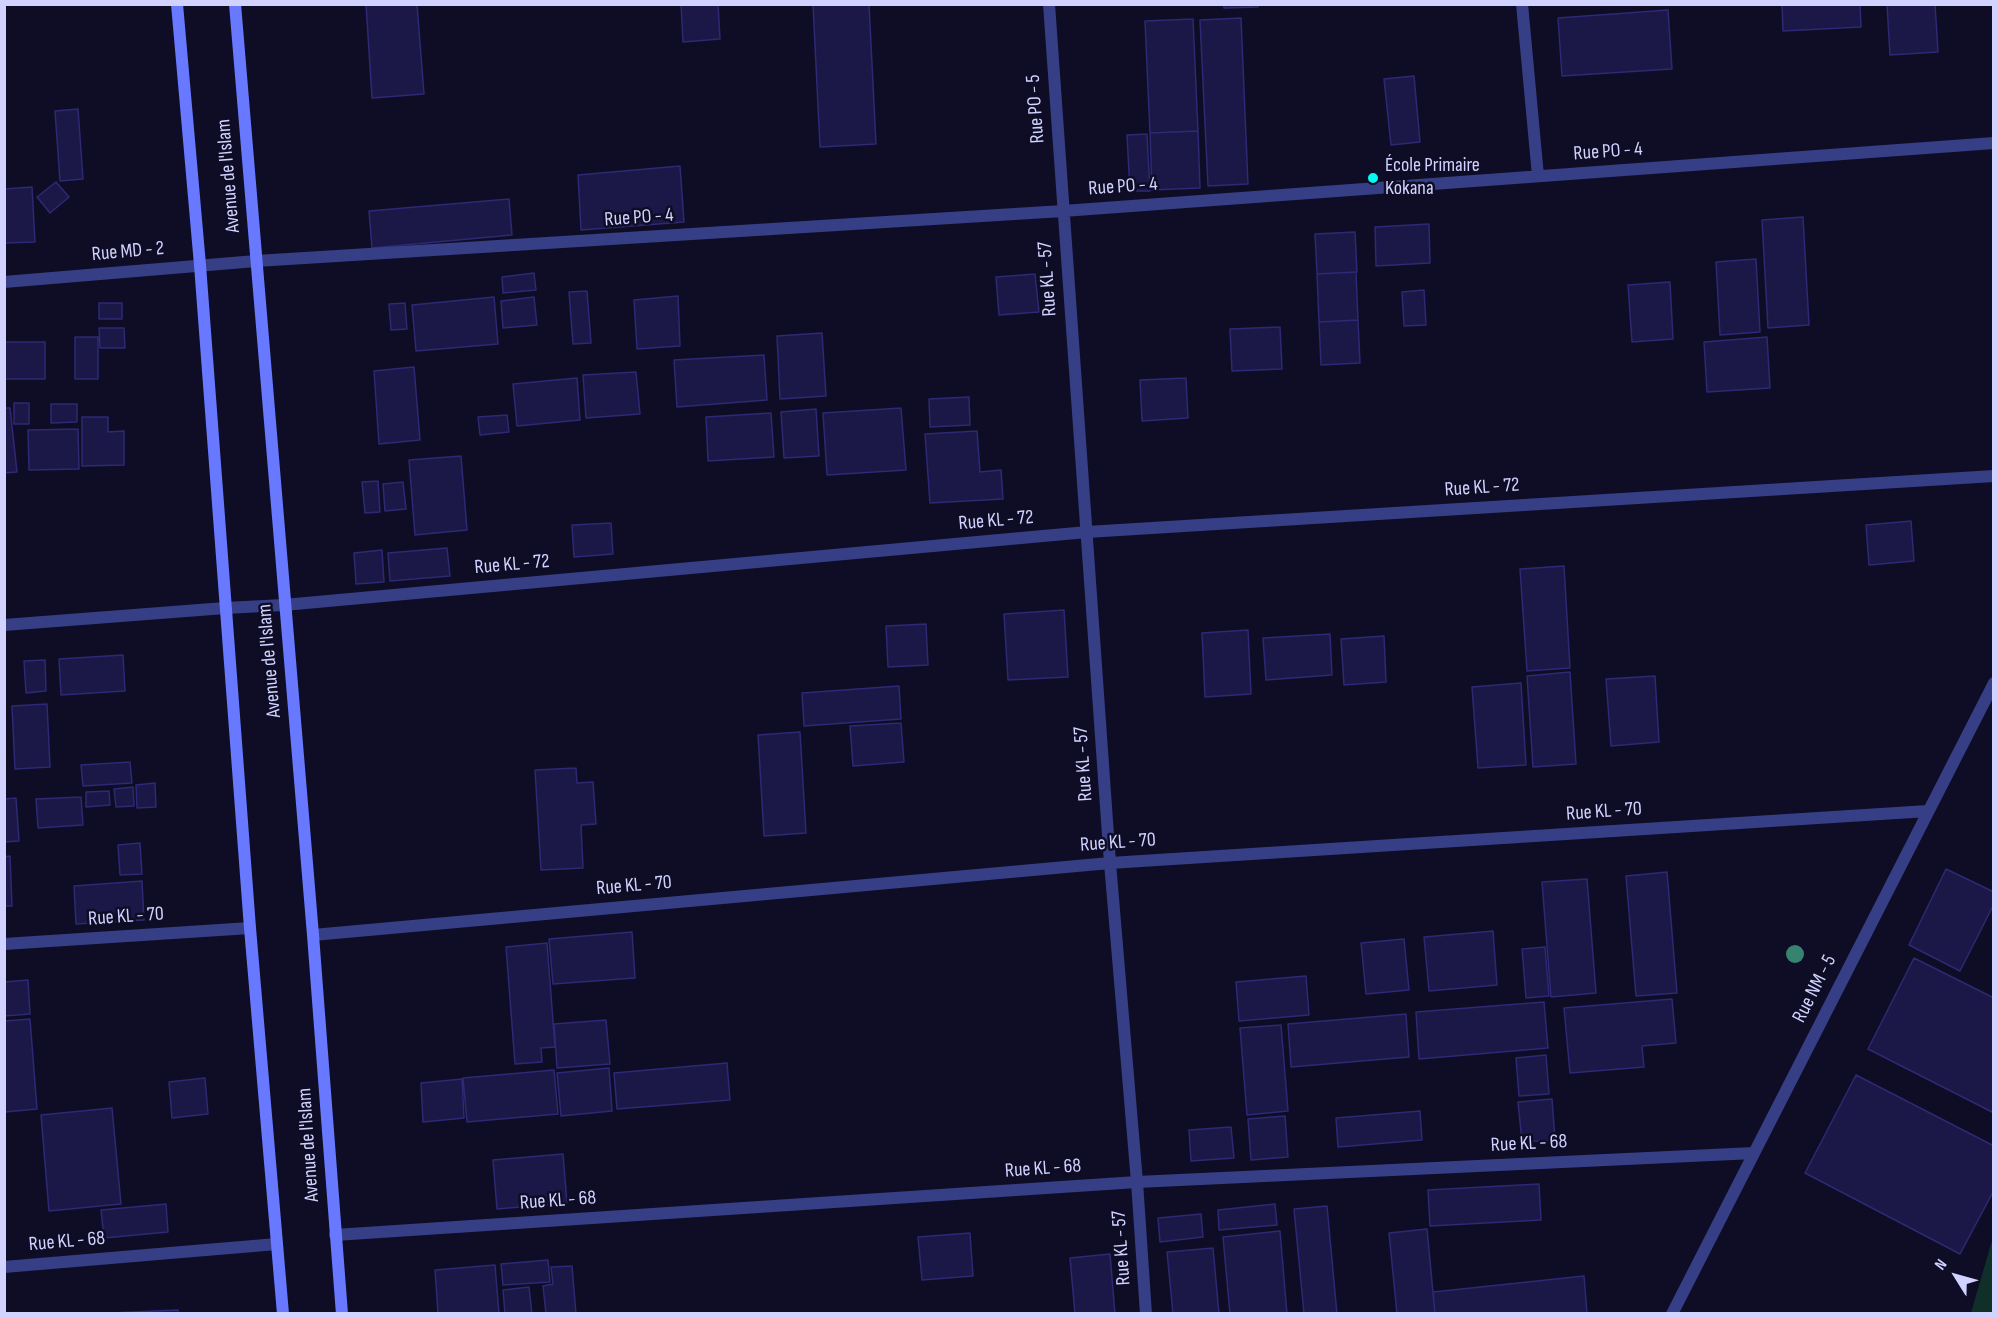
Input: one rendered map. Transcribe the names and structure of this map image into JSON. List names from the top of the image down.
{
  "streets": {
    "main road": ["Avenue de l'Islam"],
    "street": [
      "Rue PO - 5",
      "Rue PO - 4",
      "Rue MD - 2",
      "Rue KL - 57",
      "Rue KL - 72",
      "Rue KL - 70",
      "Rue NM - 5",
      "Rue KL - 68"
    ]
  },
  "crossings": [
    ["Rue PO - 5", "Rue PO - 4"],
    ["Rue PO - 5", "Rue KL - 57"],
    ["Rue PO - 4", "Avenue de l'Islam"],
    ["Rue PO - 4", "Rue MD - 2"],
    ["Rue PO - 4", "Rue KL - 57"],
    ["Avenue de l'Islam", "Rue MD - 2"],
    ["Avenue de l'Islam", "Rue KL - 72"],
    ["Avenue de l'Islam", "Rue KL - 70"],
    ["Avenue de l'Islam", "Rue KL - 68"],
    ["Rue KL - 57", "Rue KL - 72"],
    ["Rue KL - 57", "Rue KL - 70"],
    ["Rue KL - 57", "Rue KL - 68"],
    ["Rue KL - 70", "Rue NM - 5"],
    ["Rue NM - 5", "Rue KL - 68"]
  ],
  "places": ["École Primaire Kokana"],
  "north": "top left"
}
